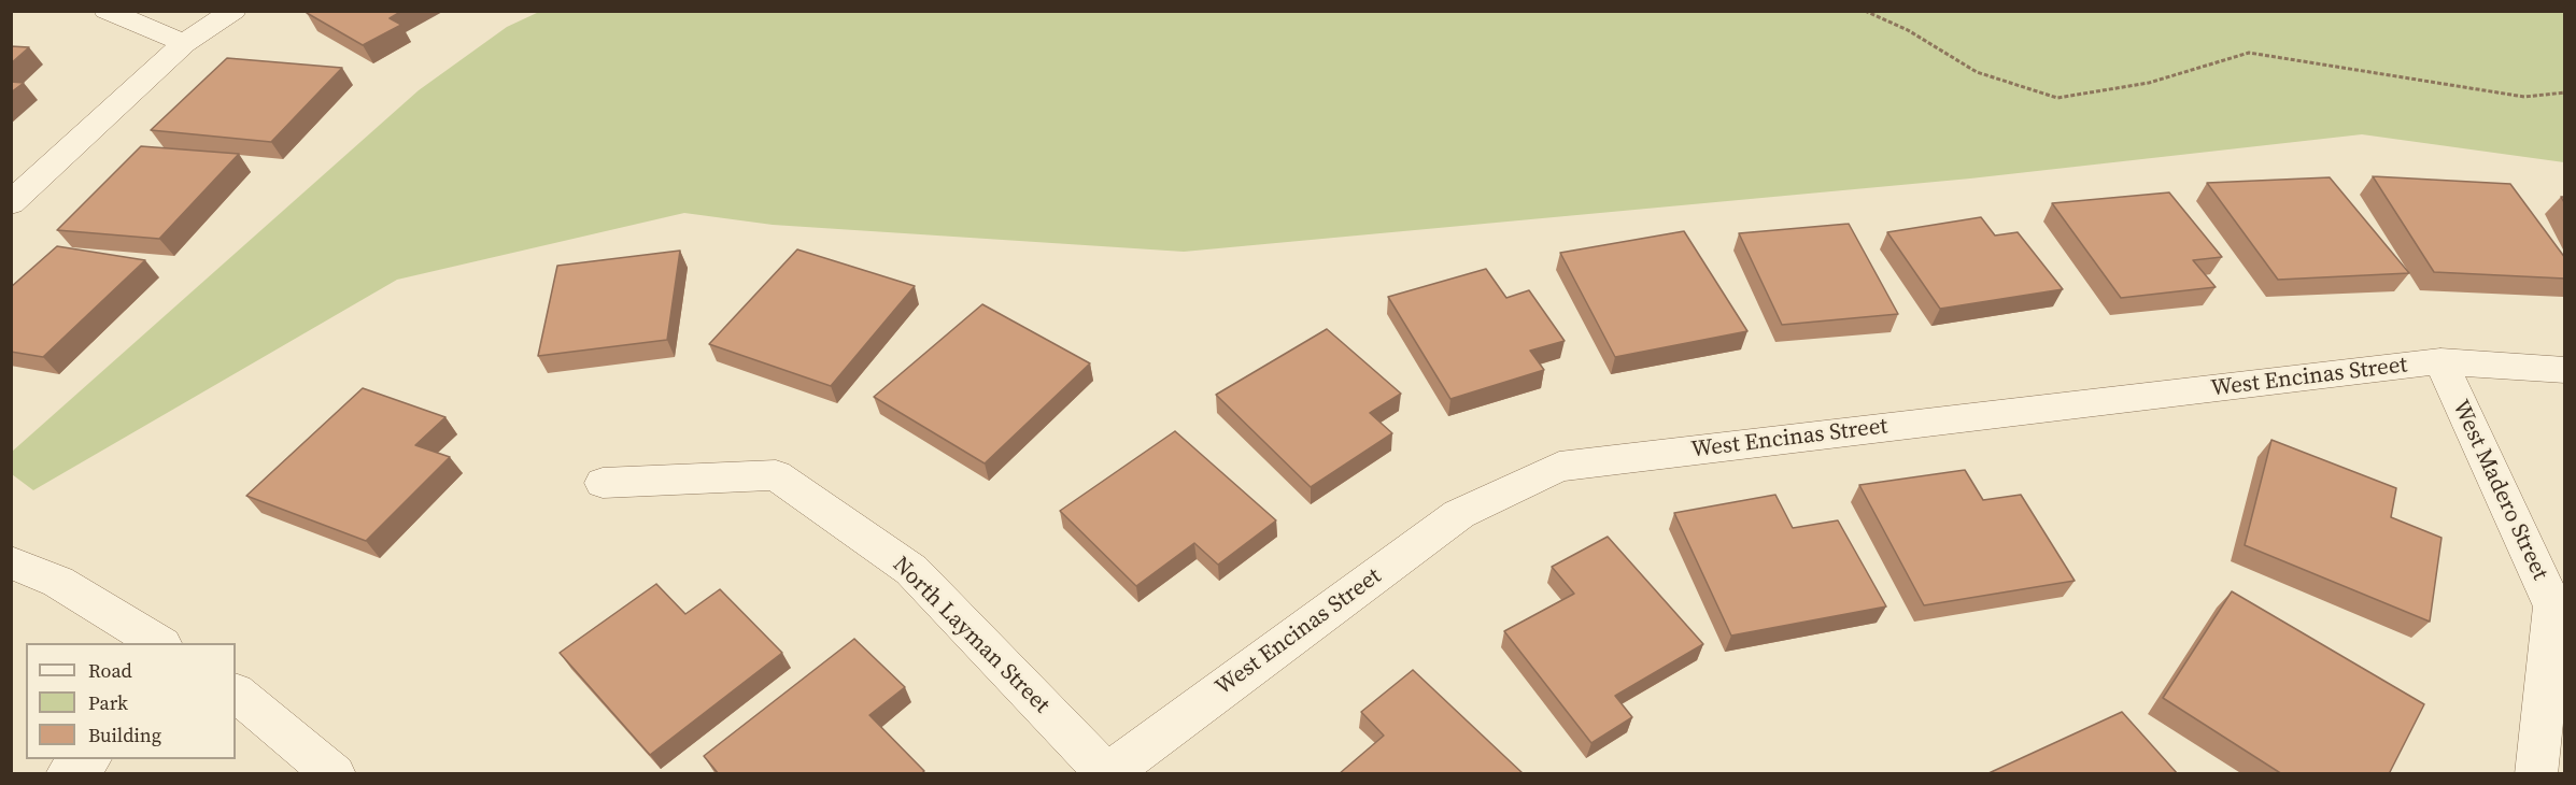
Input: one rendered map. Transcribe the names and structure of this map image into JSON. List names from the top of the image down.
{
  "streets": {
    "street": ["West Encinas Street", "West Madero Street", "North Layman Street"]
  },
  "crossings": [
    ["West Encinas Street", "West Madero Street"],
    ["West Encinas Street", "North Layman Street"]
  ],
  "legend": ["Road", "Park", "Building"]
}
